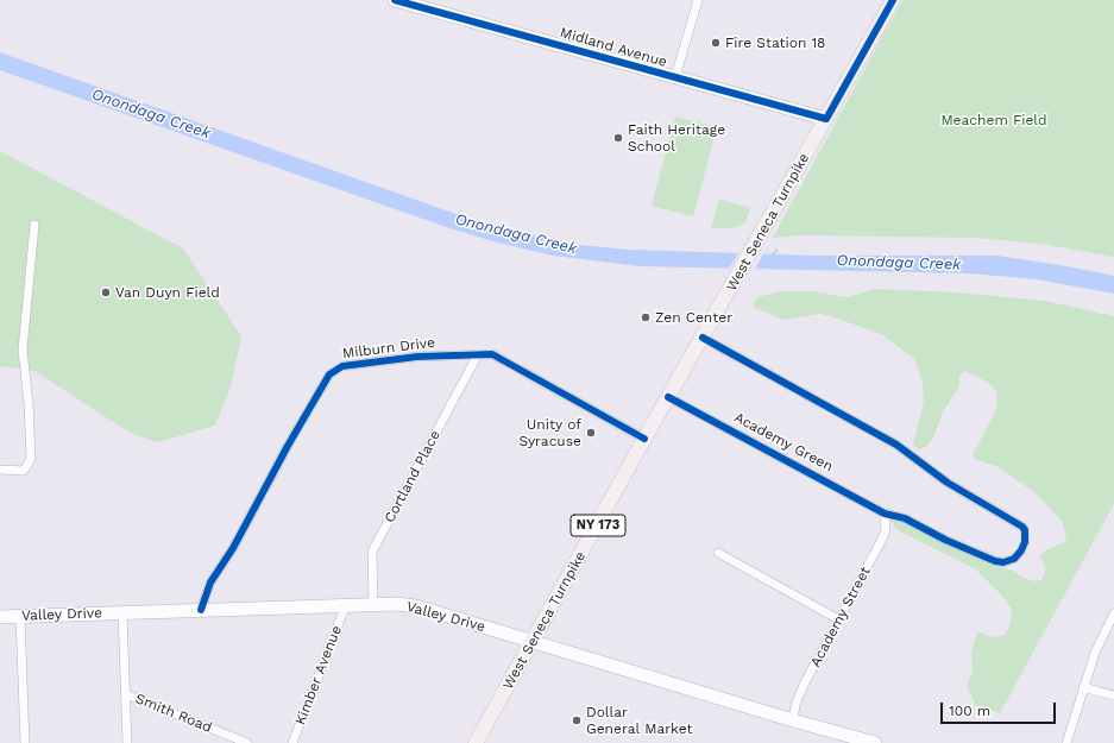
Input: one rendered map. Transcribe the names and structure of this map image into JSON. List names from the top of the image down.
{
  "streets": {
    "main road": [
      "Midland Avenue",
      "West Seneca Turnpike",
      "NY 173",
      "Valley Drive"
    ],
    "street": [
      "Milburn Drive",
      "Academy Green",
      "Cortland Place",
      "Academy Street",
      "Kimber Avenue",
      "Smith Road"
    ]
  },
  "crossings": [
    ["Midland Avenue", "West Seneca Turnpike"],
    ["West Seneca Turnpike", "Milburn Drive"],
    ["West Seneca Turnpike", "Academy Green"],
    ["West Seneca Turnpike", "Valley Drive"],
    ["Milburn Drive", "Cortland Place"],
    ["Milburn Drive", "Valley Drive"],
    ["Academy Green", "Academy Street"],
    ["Cortland Place", "Valley Drive"],
    ["Valley Drive", "Academy Street"],
    ["Valley Drive", "Kimber Avenue"]
  ],
  "water": ["Onondaga Creek"],
  "parks": ["Meachem Field"],
  "places": [
    "Fire Station 18",
    "Faith Heritage School",
    "Van Duyn Field",
    "Zen Center",
    "Unity of Syracuse",
    "Dollar General Market"
  ],
  "scale_bar": "100 m"
}
